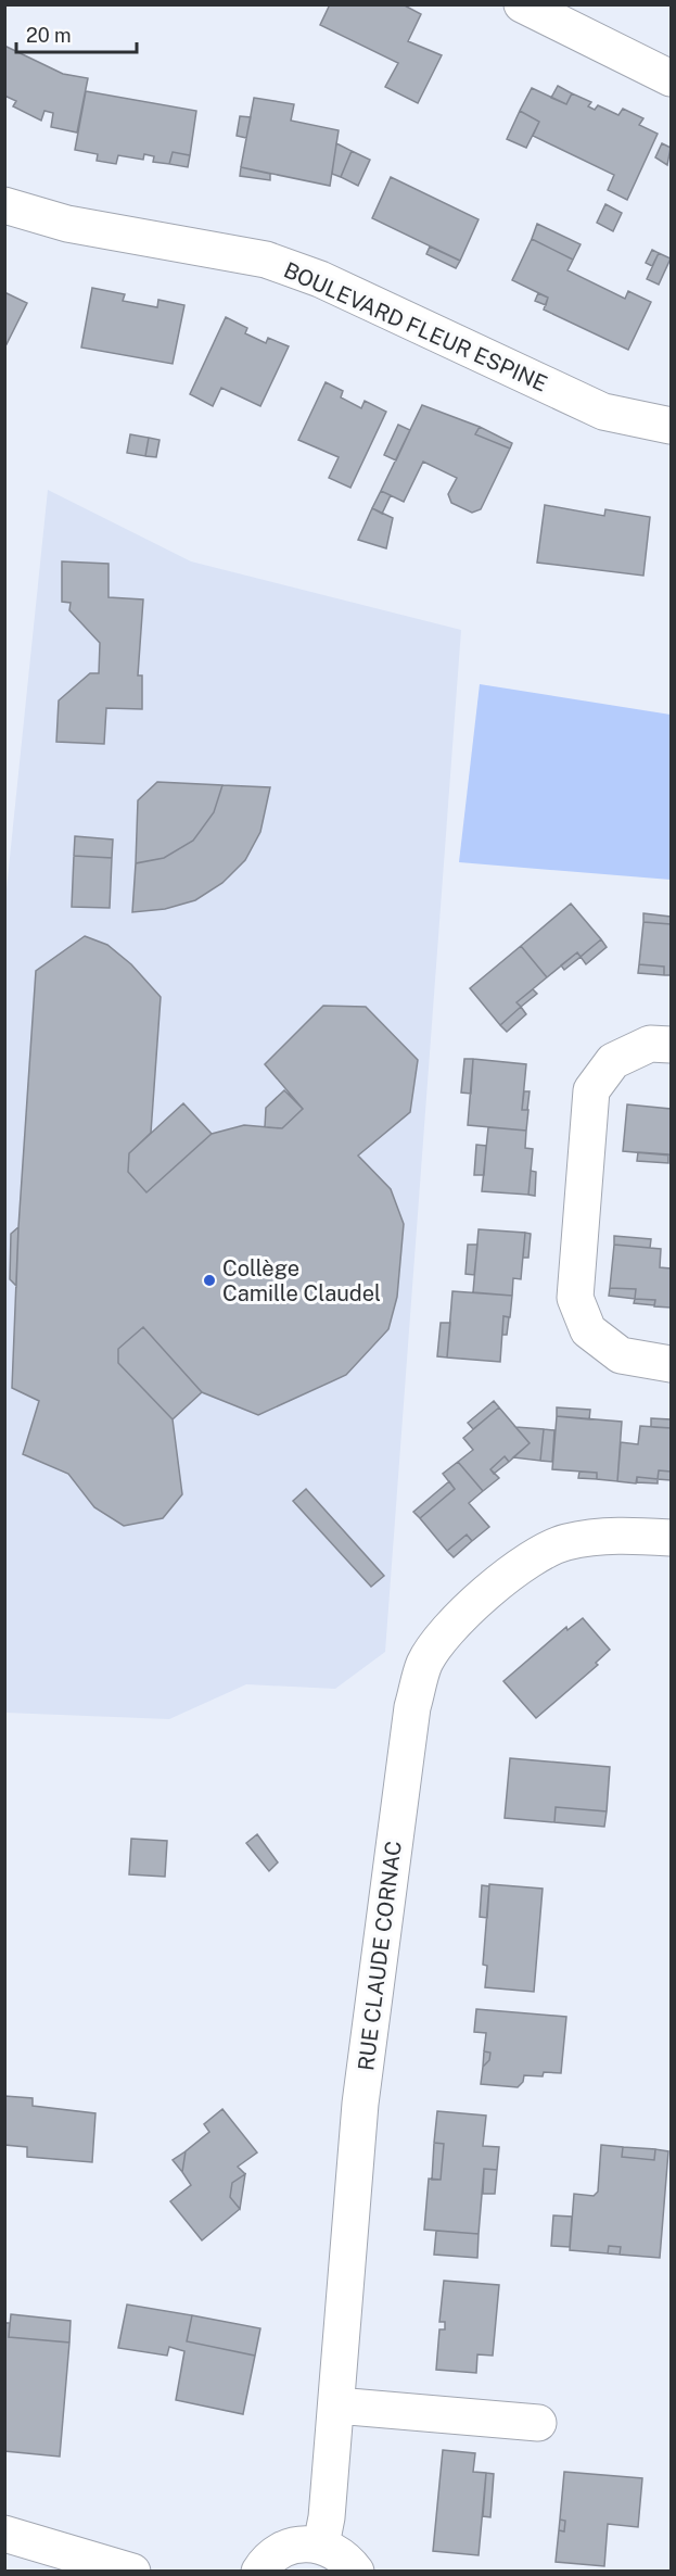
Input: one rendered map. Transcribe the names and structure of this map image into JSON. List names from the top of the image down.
{
  "streets": {
    "street": ["BOULEVARD FLEUR ESPINE", "RUE CLAUDE CORNAC"]
  },
  "places": ["Collège Camille Claudel"],
  "scale_bar": "20 m"
}
